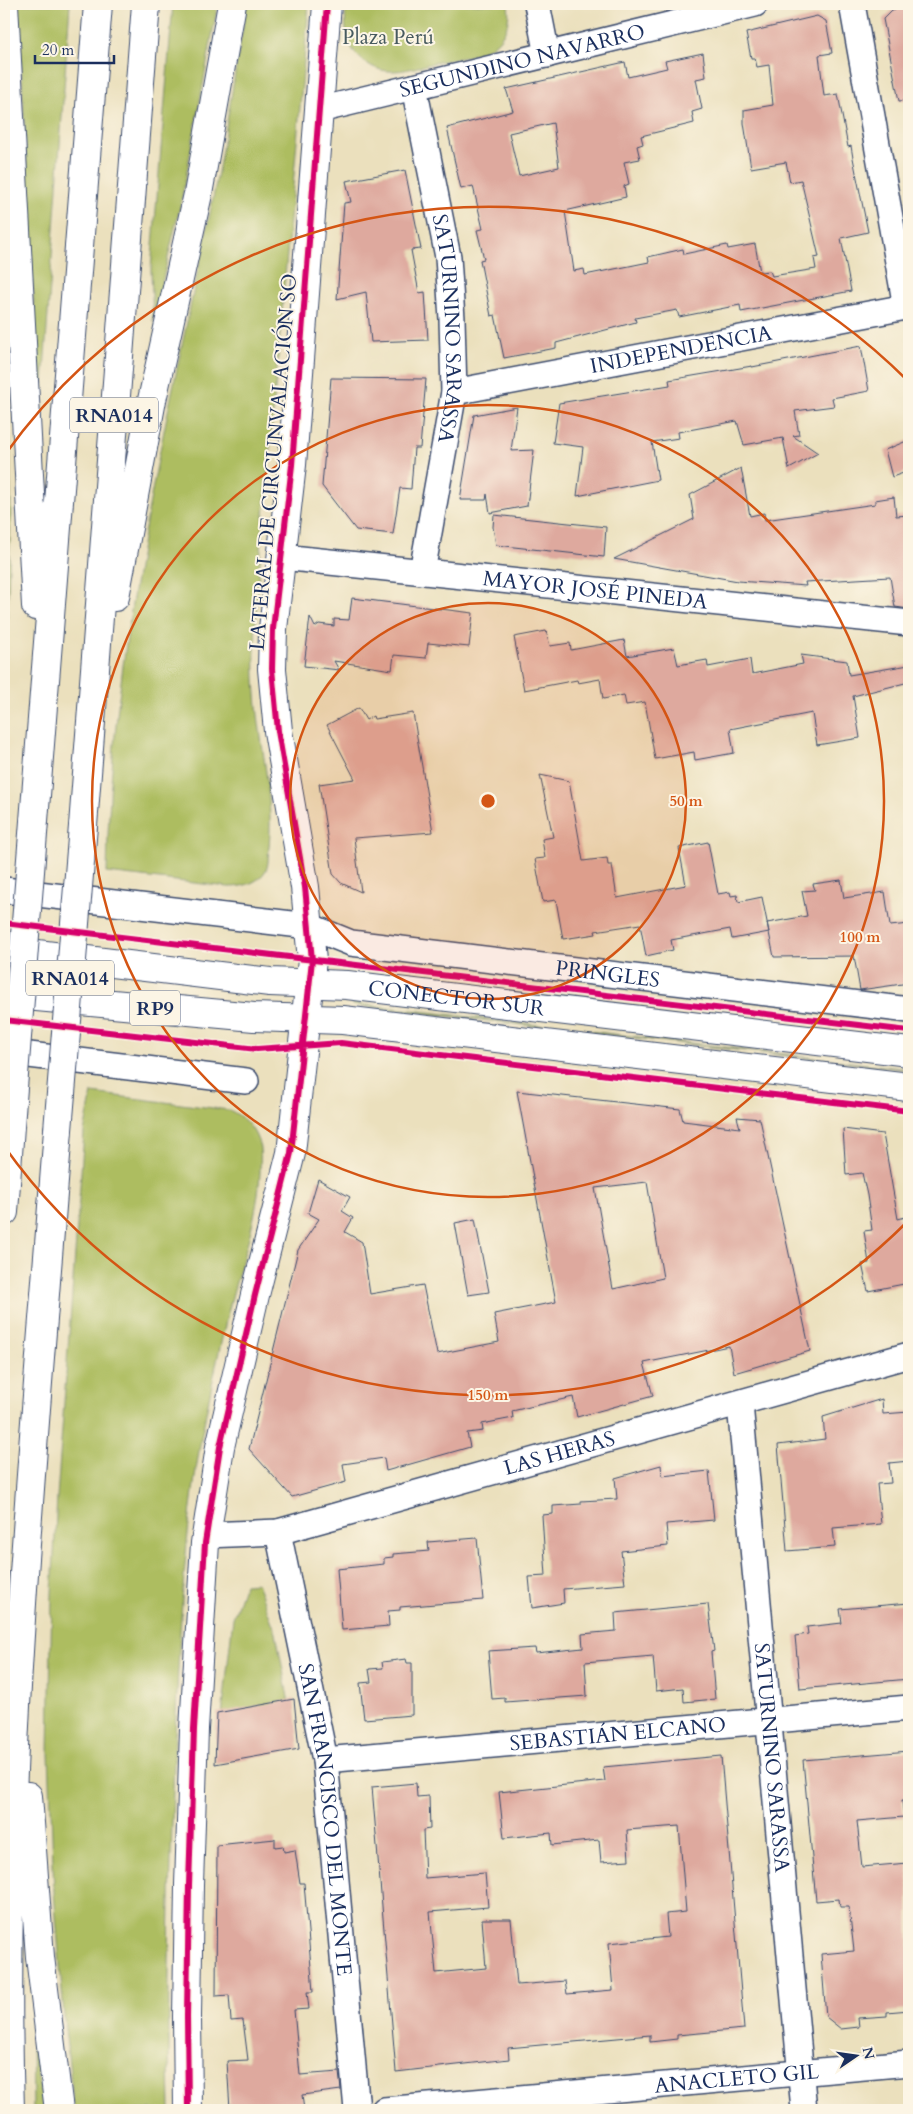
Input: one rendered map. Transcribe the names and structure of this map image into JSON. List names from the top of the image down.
{
  "streets": {
    "main road": [
      "RNA014",
      "LATERAL DE CIRCUNVALACIÓN SO",
      "CONECTOR SUR",
      "RP9"
    ],
    "street": [
      "SEGUNDINO NAVARRO",
      "SATURNINO SARASSA",
      "INDEPENDENCIA",
      "MAYOR JOSÉ PINEDA",
      "PRINGLES",
      "LAS HERAS",
      "SEBASTIÁN ELCANO",
      "SAN FRANCISCO DEL MONTE",
      "ANACLETO GIL"
    ]
  },
  "crossings": [
    ["SEGUNDINO NAVARRO", "SATURNINO SARASSA"],
    ["SEGUNDINO NAVARRO", "LATERAL DE CIRCUNVALACIÓN SO"],
    ["SATURNINO SARASSA", "INDEPENDENCIA"],
    ["SATURNINO SARASSA", "MAYOR JOSÉ PINEDA"],
    ["SATURNINO SARASSA", "LAS HERAS"],
    ["SATURNINO SARASSA", "SEBASTIÁN ELCANO"],
    ["SATURNINO SARASSA", "ANACLETO GIL"],
    ["LATERAL DE CIRCUNVALACIÓN SO", "MAYOR JOSÉ PINEDA"],
    ["LATERAL DE CIRCUNVALACIÓN SO", "PRINGLES"],
    ["LATERAL DE CIRCUNVALACIÓN SO", "CONECTOR SUR"],
    ["LATERAL DE CIRCUNVALACIÓN SO", "LAS HERAS"],
    ["LAS HERAS", "SAN FRANCISCO DEL MONTE"],
    ["SEBASTIÁN ELCANO", "SAN FRANCISCO DEL MONTE"]
  ],
  "parks": ["Plaza Perú"],
  "scale_bar": "20 m",
  "north": "right",
  "rings": ["50 m", "100 m", "150 m"]
}
